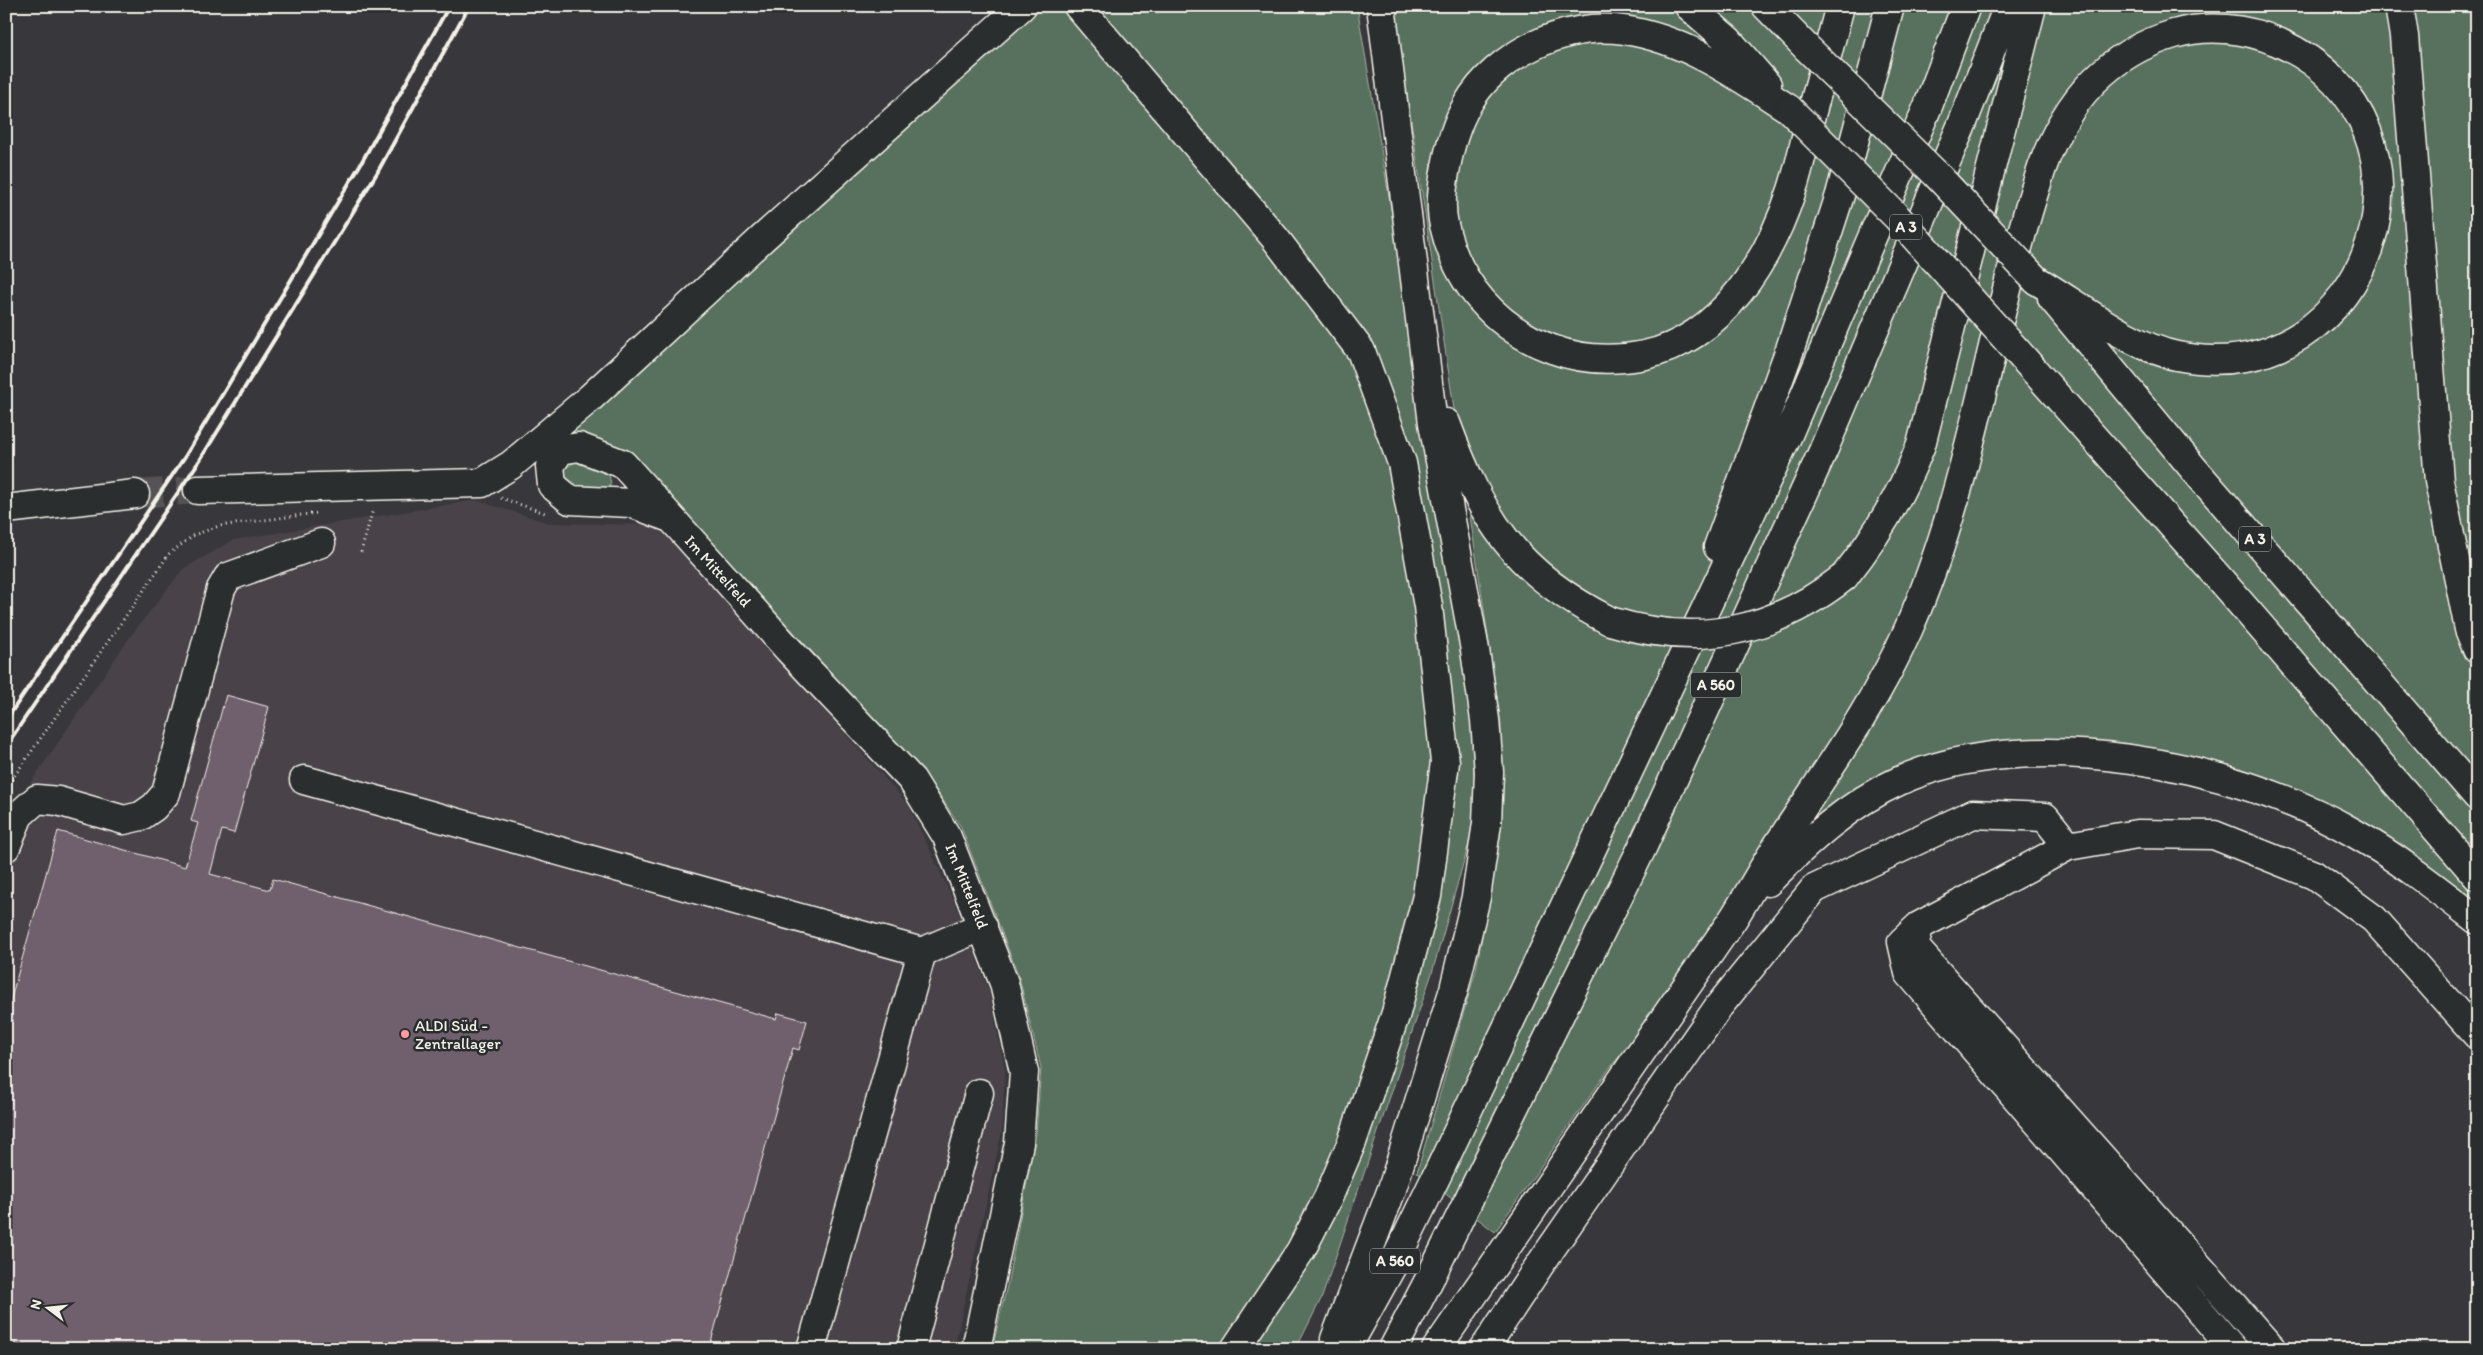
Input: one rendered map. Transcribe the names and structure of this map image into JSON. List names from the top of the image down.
{
  "streets": {
    "main road": ["A 3", "Im Mittelfeld", "A 560"]
  },
  "places": ["ALDI Süd - Zentrallager"],
  "north": "left"
}
